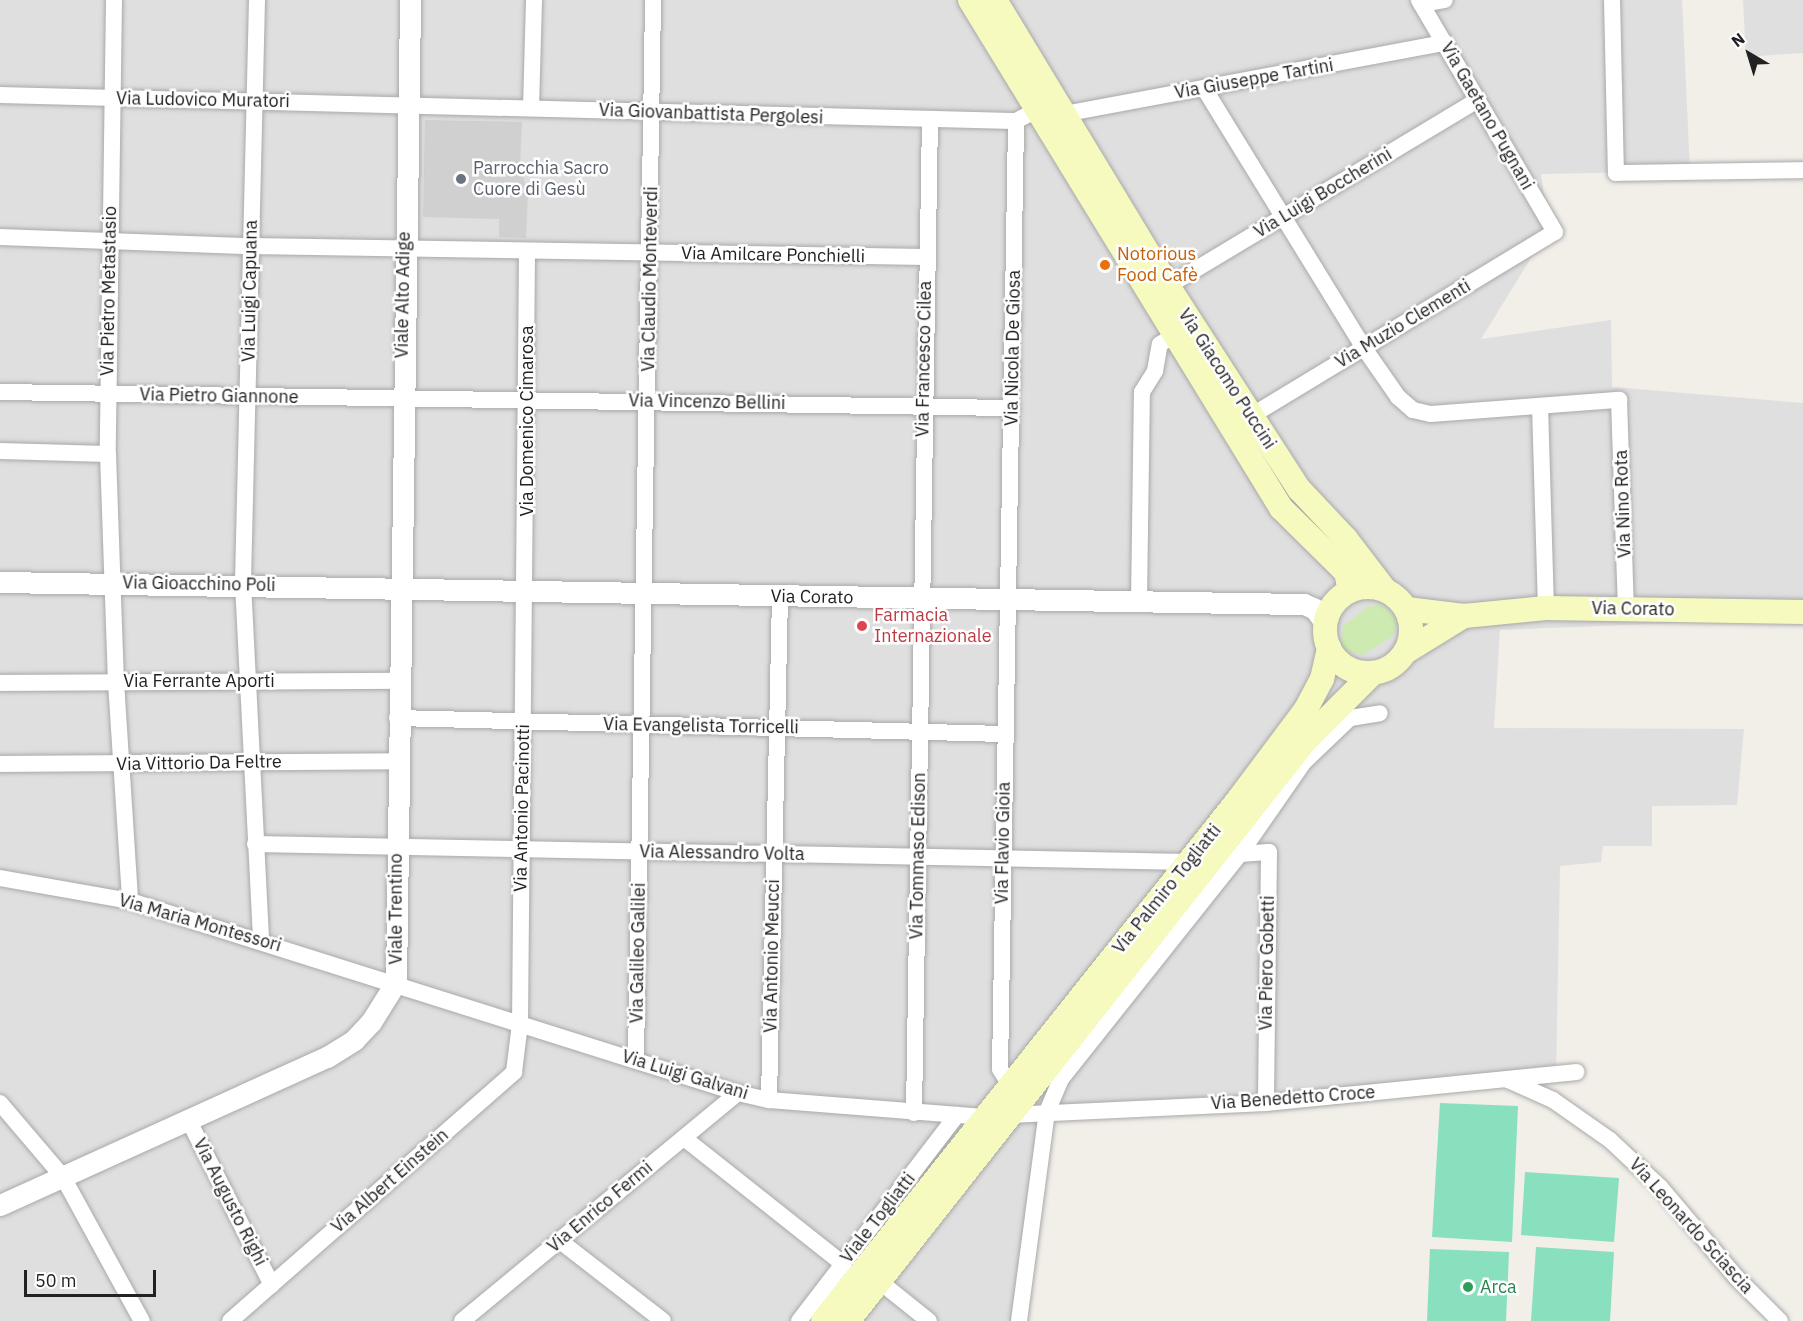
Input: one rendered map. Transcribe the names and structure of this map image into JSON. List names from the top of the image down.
{
  "streets": {
    "main road": ["Via Giacomo Puccini", "Via Corato", "Via Palmiro Togliatti"],
    "street": [
      "Via Giuseppe Tartini",
      "Via Ludovico Muratori",
      "Via Giovanbattista Pergolesi",
      "Via Gaetano Pugnani",
      "Via Luigi Boccherini",
      "Via Amilcare Ponchielli",
      "Via Claudio Monteverdi",
      "Via Pietro Metastasio",
      "Via Luigi Capuana",
      "Viale Alto Adige",
      "Via Muzio Clementi",
      "Via Nicola De Giosa",
      "Via Francesco Cilea",
      "Via Pietro Giannone",
      "Via Vincenzo Bellini",
      "Via Domenico Cimarosa",
      "Via Nino Rota",
      "Via Gioacchino Poli",
      "Via Ferrante Aporti",
      "Via Evangelista Torricelli",
      "Via Vittorio Da Feltre",
      "Via Antonio Pacinotti",
      "Via Flavio Gioia",
      "Via Alessandro Volta",
      "Via Tommaso Edison",
      "Viale Trentino",
      "Via Maria Montessori",
      "Via Galileo Galilei",
      "Via Antonio Meucci",
      "Via Piero Gobetti",
      "Via Luigi Galvani",
      "Via Benedetto Croce",
      "Via Albert Einstein",
      "Via Augusto Righi",
      "Via Enrico Fermi",
      "Viale Togliatti",
      "Via Leonardo Sciascia"
    ]
  },
  "crossings": [
    ["Via Giuseppe Tartini", "Via Gaetano Pugnani"],
    ["Via Giuseppe Tartini", "Via Giacomo Puccini"],
    ["Via Ludovico Muratori", "Via Giovanbattista Pergolesi"],
    ["Via Ludovico Muratori", "Via Pietro Metastasio"],
    ["Via Ludovico Muratori", "Via Luigi Capuana"],
    ["Via Ludovico Muratori", "Viale Alto Adige"],
    ["Via Giovanbattista Pergolesi", "Via Claudio Monteverdi"],
    ["Via Giovanbattista Pergolesi", "Viale Alto Adige"],
    ["Via Giovanbattista Pergolesi", "Via Nicola De Giosa"],
    ["Via Giovanbattista Pergolesi", "Via Francesco Cilea"],
    ["Via Gaetano Pugnani", "Via Luigi Boccherini"],
    ["Via Gaetano Pugnani", "Via Muzio Clementi"],
    ["Via Luigi Boccherini", "Via Giacomo Puccini"],
    ["Via Amilcare Ponchielli", "Via Claudio Monteverdi"],
    ["Via Amilcare Ponchielli", "Via Pietro Metastasio"],
    ["Via Amilcare Ponchielli", "Via Luigi Capuana"],
    ["Via Amilcare Ponchielli", "Viale Alto Adige"],
    ["Via Amilcare Ponchielli", "Via Francesco Cilea"],
    ["Via Amilcare Ponchielli", "Via Domenico Cimarosa"],
    ["Via Claudio Monteverdi", "Via Vincenzo Bellini"],
    ["Via Claudio Monteverdi", "Via Corato"],
    ["Via Claudio Monteverdi", "Via Galileo Galilei"],
    ["Via Pietro Metastasio", "Via Pietro Giannone"],
    ["Via Pietro Metastasio", "Via Gioacchino Poli"],
    ["Via Pietro Metastasio", "Via Ferrante Aporti"],
    ["Via Pietro Metastasio", "Via Vittorio Da Feltre"],
    ["Via Pietro Metastasio", "Via Maria Montessori"],
    ["Via Luigi Capuana", "Via Pietro Giannone"],
    ["Via Luigi Capuana", "Via Gioacchino Poli"],
    ["Via Luigi Capuana", "Via Ferrante Aporti"],
    ["Via Luigi Capuana", "Via Vittorio Da Feltre"],
    ["Via Luigi Capuana", "Via Alessandro Volta"],
    ["Via Luigi Capuana", "Via Maria Montessori"],
    ["Viale Alto Adige", "Via Pietro Giannone"],
    ["Viale Alto Adige", "Via Vincenzo Bellini"],
    ["Viale Alto Adige", "Via Gioacchino Poli"],
    ["Viale Alto Adige", "Via Corato"],
    ["Viale Alto Adige", "Viale Trentino"],
    ["Via Muzio Clementi", "Via Giacomo Puccini"],
    ["Via Nicola De Giosa", "Via Vincenzo Bellini"],
    ["Via Nicola De Giosa", "Via Corato"],
    ["Via Nicola De Giosa", "Via Flavio Gioia"],
    ["Via Francesco Cilea", "Via Vincenzo Bellini"],
    ["Via Francesco Cilea", "Via Corato"],
    ["Via Francesco Cilea", "Via Tommaso Edison"],
    ["Via Giacomo Puccini", "Via Corato"],
    ["Via Giacomo Puccini", "Via Palmiro Togliatti"],
    ["Via Pietro Giannone", "Via Vincenzo Bellini"],
    ["Via Vincenzo Bellini", "Via Domenico Cimarosa"],
    ["Via Domenico Cimarosa", "Via Corato"],
    ["Via Domenico Cimarosa", "Via Antonio Pacinotti"],
    ["Via Nino Rota", "Via Corato"],
    ["Via Gioacchino Poli", "Via Corato"],
    ["Via Gioacchino Poli", "Viale Trentino"],
    ["Via Corato", "Via Antonio Pacinotti"],
    ["Via Corato", "Via Flavio Gioia"],
    ["Via Corato", "Via Tommaso Edison"],
    ["Via Corato", "Via Palmiro Togliatti"],
    ["Via Corato", "Viale Trentino"],
    ["Via Corato", "Via Galileo Galilei"],
    ["Via Corato", "Via Antonio Meucci"],
    ["Via Ferrante Aporti", "Viale Trentino"],
    ["Via Evangelista Torricelli", "Via Antonio Pacinotti"],
    ["Via Evangelista Torricelli", "Via Flavio Gioia"],
    ["Via Evangelista Torricelli", "Via Tommaso Edison"],
    ["Via Evangelista Torricelli", "Viale Trentino"],
    ["Via Evangelista Torricelli", "Via Galileo Galilei"],
    ["Via Evangelista Torricelli", "Via Antonio Meucci"],
    ["Via Vittorio Da Feltre", "Viale Trentino"],
    ["Via Antonio Pacinotti", "Via Alessandro Volta"],
    ["Via Antonio Pacinotti", "Via Luigi Galvani"],
    ["Via Antonio Pacinotti", "Via Albert Einstein"],
    ["Via Flavio Gioia", "Via Alessandro Volta"],
    ["Via Flavio Gioia", "Via Palmiro Togliatti"],
    ["Via Alessandro Volta", "Via Tommaso Edison"],
    ["Via Alessandro Volta", "Via Palmiro Togliatti"],
    ["Via Alessandro Volta", "Viale Trentino"],
    ["Via Alessandro Volta", "Via Galileo Galilei"],
    ["Via Alessandro Volta", "Via Antonio Meucci"],
    ["Via Tommaso Edison", "Via Luigi Galvani"],
    ["Via Palmiro Togliatti", "Via Luigi Galvani"],
    ["Via Palmiro Togliatti", "Via Benedetto Croce"],
    ["Viale Trentino", "Via Maria Montessori"],
    ["Viale Trentino", "Via Luigi Galvani"],
    ["Viale Trentino", "Via Augusto Righi"],
    ["Via Maria Montessori", "Via Luigi Galvani"],
    ["Via Galileo Galilei", "Via Luigi Galvani"],
    ["Via Antonio Meucci", "Via Luigi Galvani"],
    ["Via Piero Gobetti", "Via Benedetto Croce"],
    ["Via Luigi Galvani", "Via Albert Einstein"],
    ["Via Luigi Galvani", "Via Enrico Fermi"],
    ["Via Luigi Galvani", "Viale Togliatti"],
    ["Via Benedetto Croce", "Via Leonardo Sciascia"],
    ["Via Albert Einstein", "Via Augusto Righi"]
  ],
  "places": [
    "Parrocchia Sacro Cuore di Gesù",
    "Notorious Food Cafè",
    "Farmacia Internazionale",
    "Arca"
  ],
  "scale_bar": "50 m",
  "north": "top left"
}
